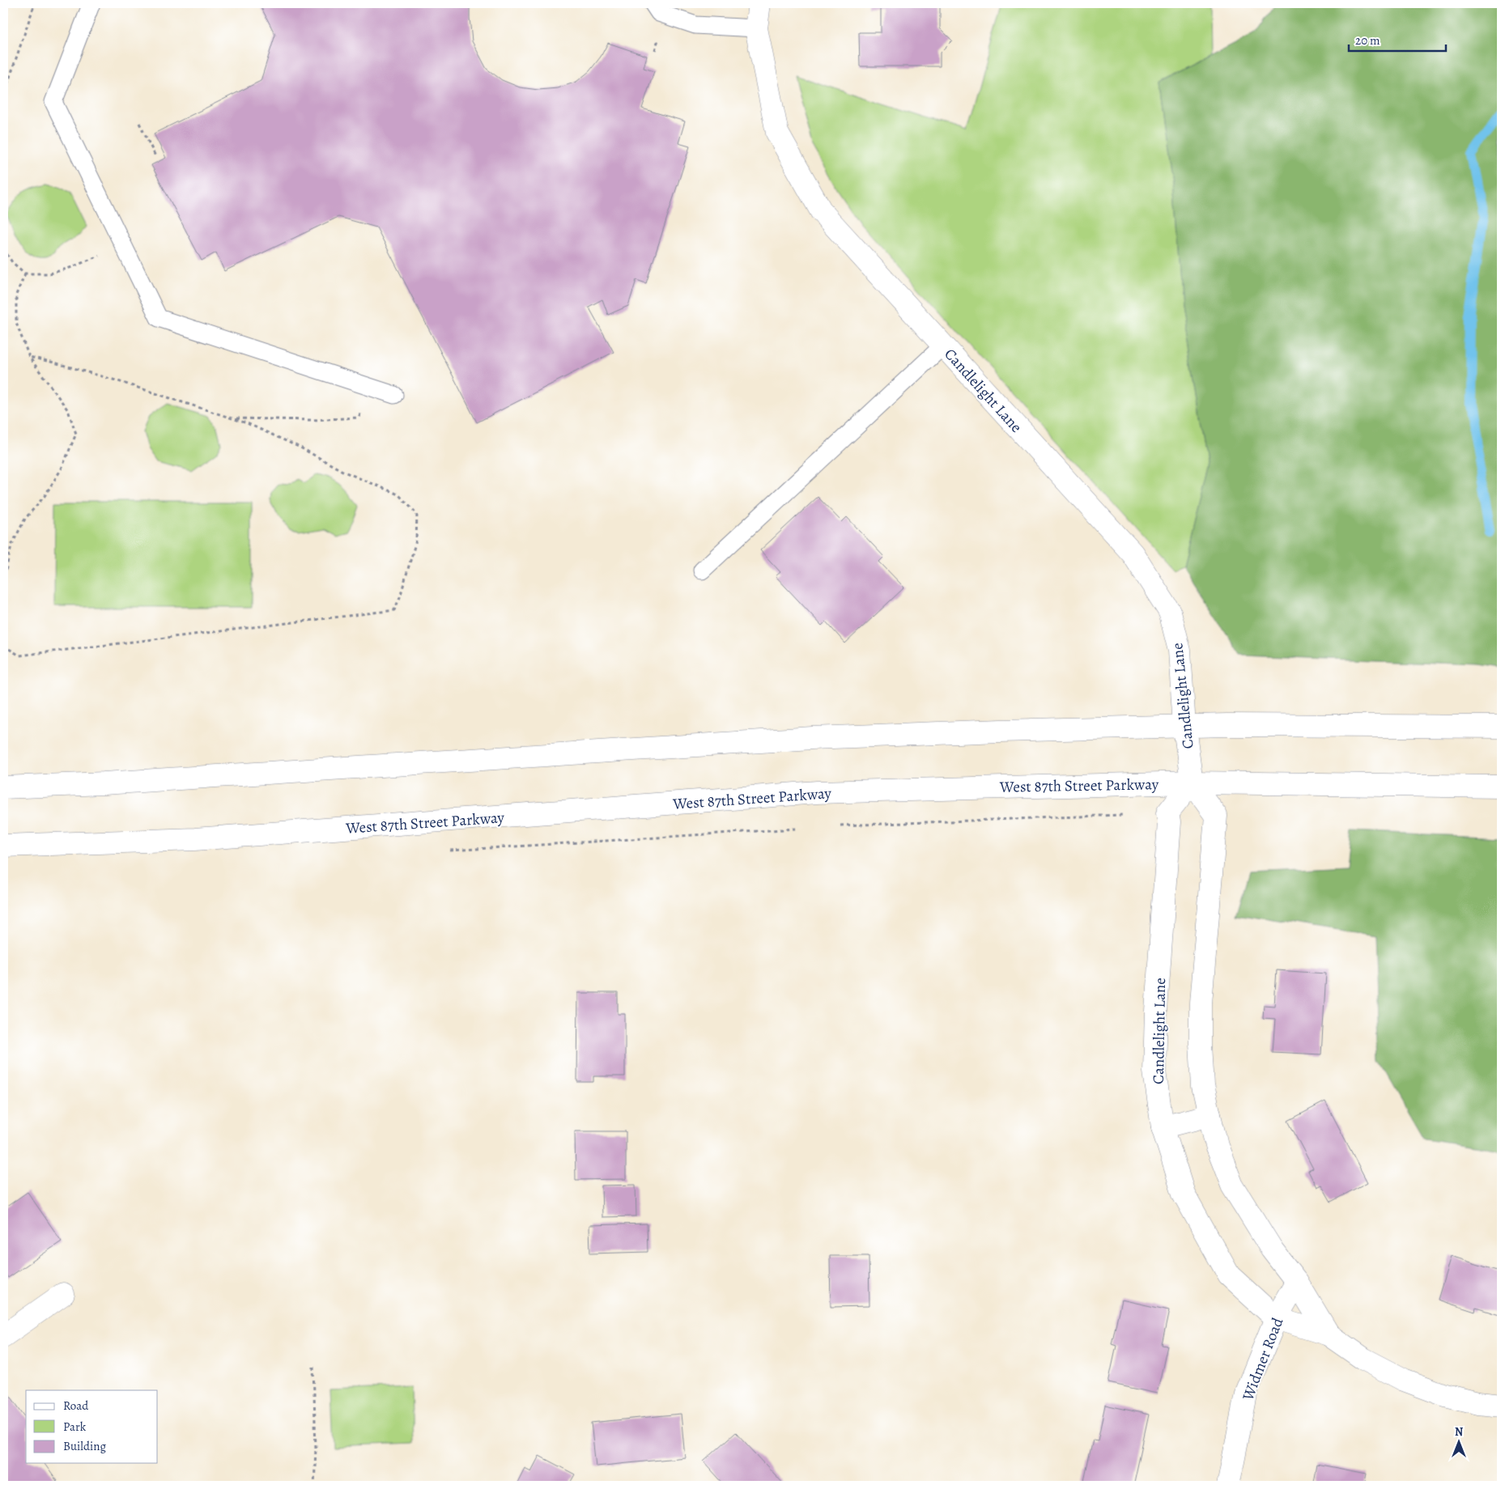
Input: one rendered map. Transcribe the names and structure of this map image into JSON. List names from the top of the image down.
{
  "streets": {
    "main road": ["Candlelight Lane", "West 87th Street Parkway", "Widmer Road"]
  },
  "crossings": [
    ["Candlelight Lane", "West 87th Street Parkway"],
    ["Candlelight Lane", "Widmer Road"]
  ],
  "legend": ["Road", "Park", "Building"],
  "scale_bar": "20 m",
  "north": "top"
}
